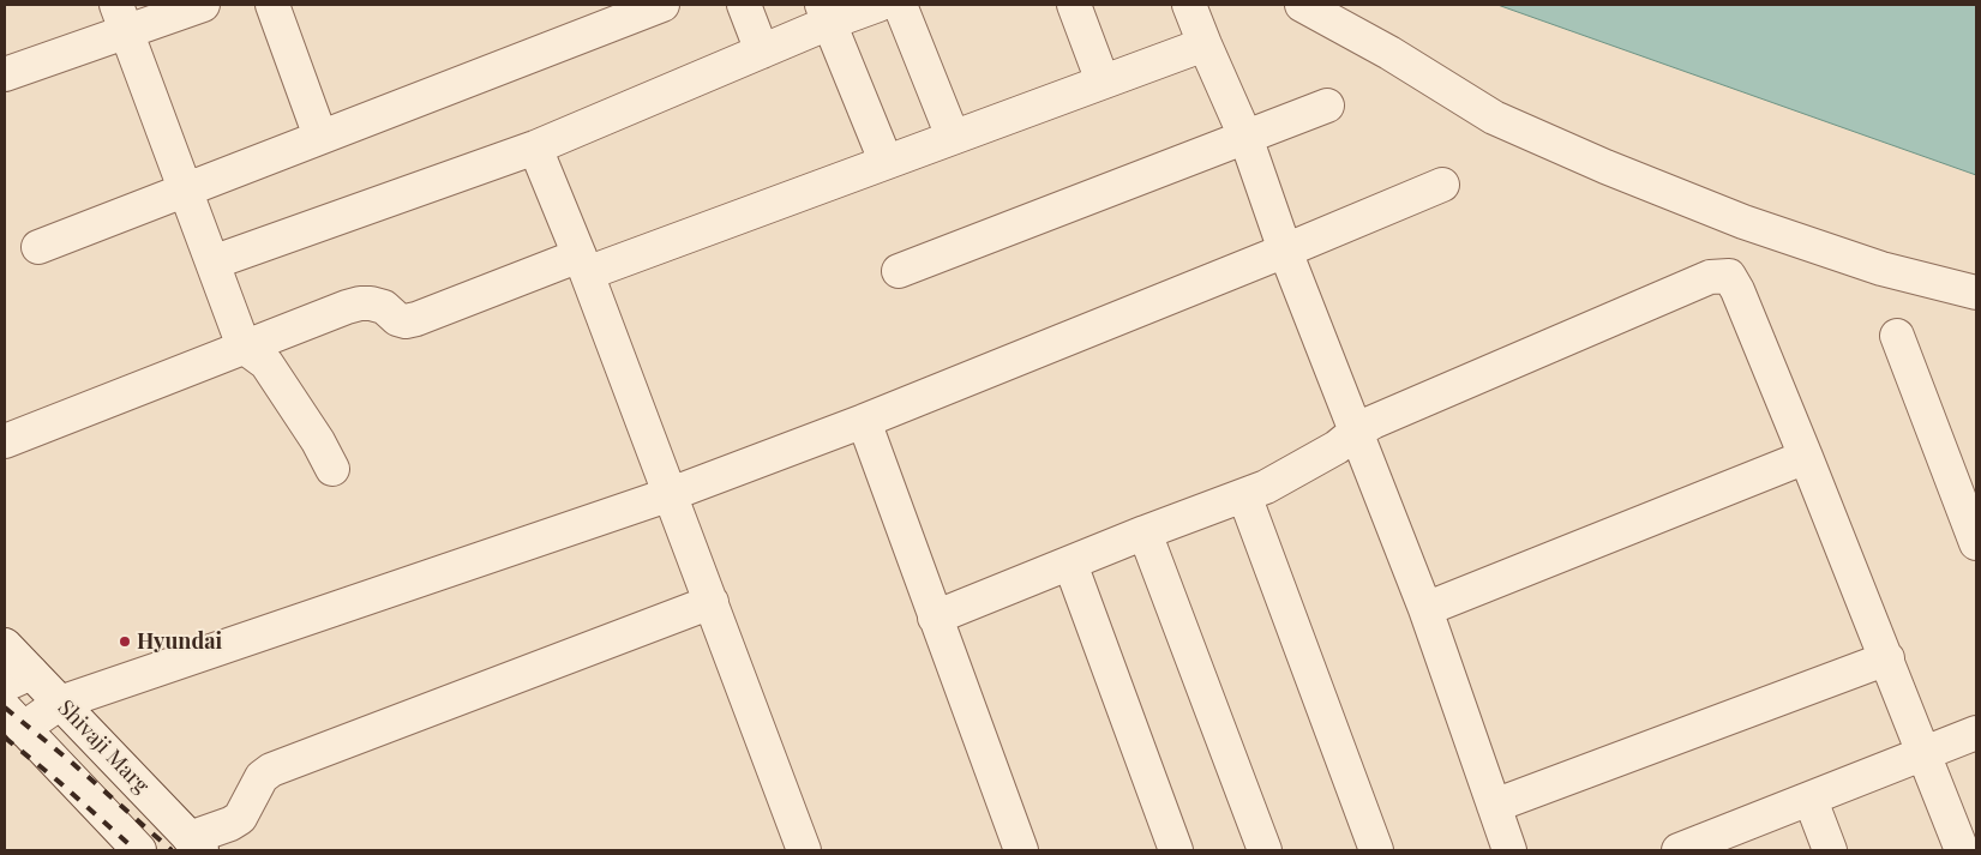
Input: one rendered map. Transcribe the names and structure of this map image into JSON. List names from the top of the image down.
{
  "streets": {
    "street": ["Shivaji Marg"]
  },
  "places": ["Hyundai"]
}
